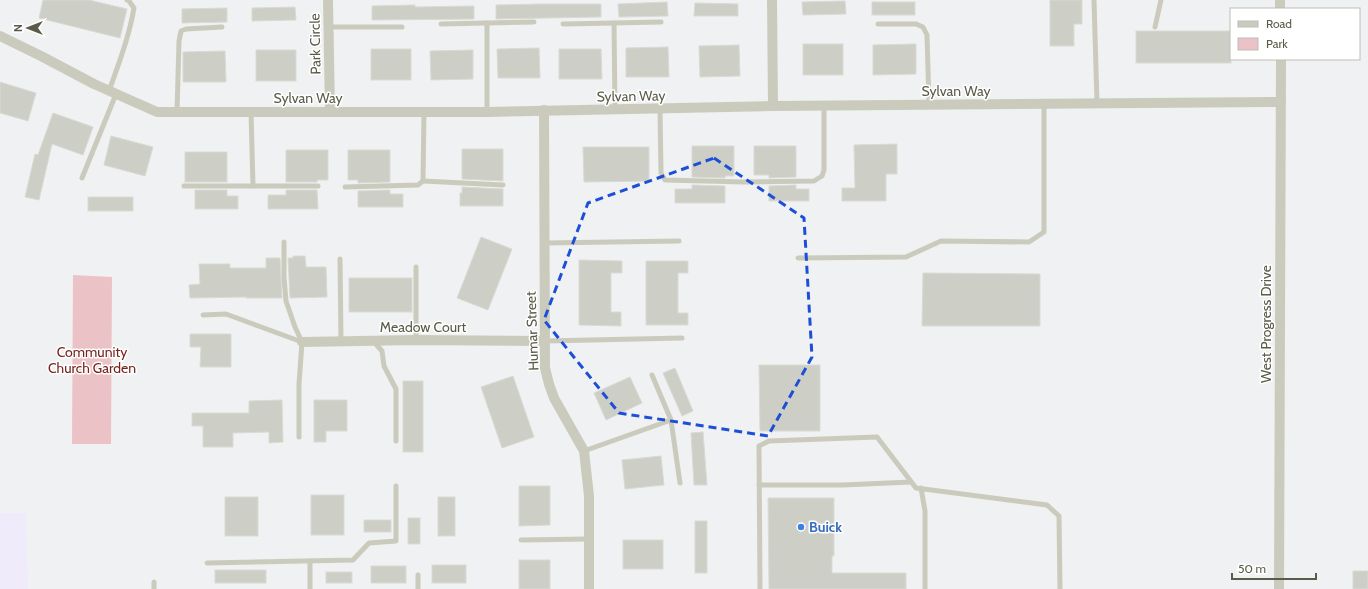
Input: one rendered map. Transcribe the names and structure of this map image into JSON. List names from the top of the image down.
{
  "streets": {
    "street": [
      "Park Circle",
      "Sylvan Way",
      "West Progress Drive",
      "Meadow Court",
      "Humar Street"
    ]
  },
  "crossings": [
    ["Park Circle", "Sylvan Way"],
    ["Sylvan Way", "West Progress Drive"],
    ["Sylvan Way", "Humar Street"],
    ["Meadow Court", "Humar Street"]
  ],
  "parks": ["Community Church Garden"],
  "places": ["Buick"],
  "legend": ["Road", "Park"],
  "scale_bar": "50 m",
  "north": "left"
}
